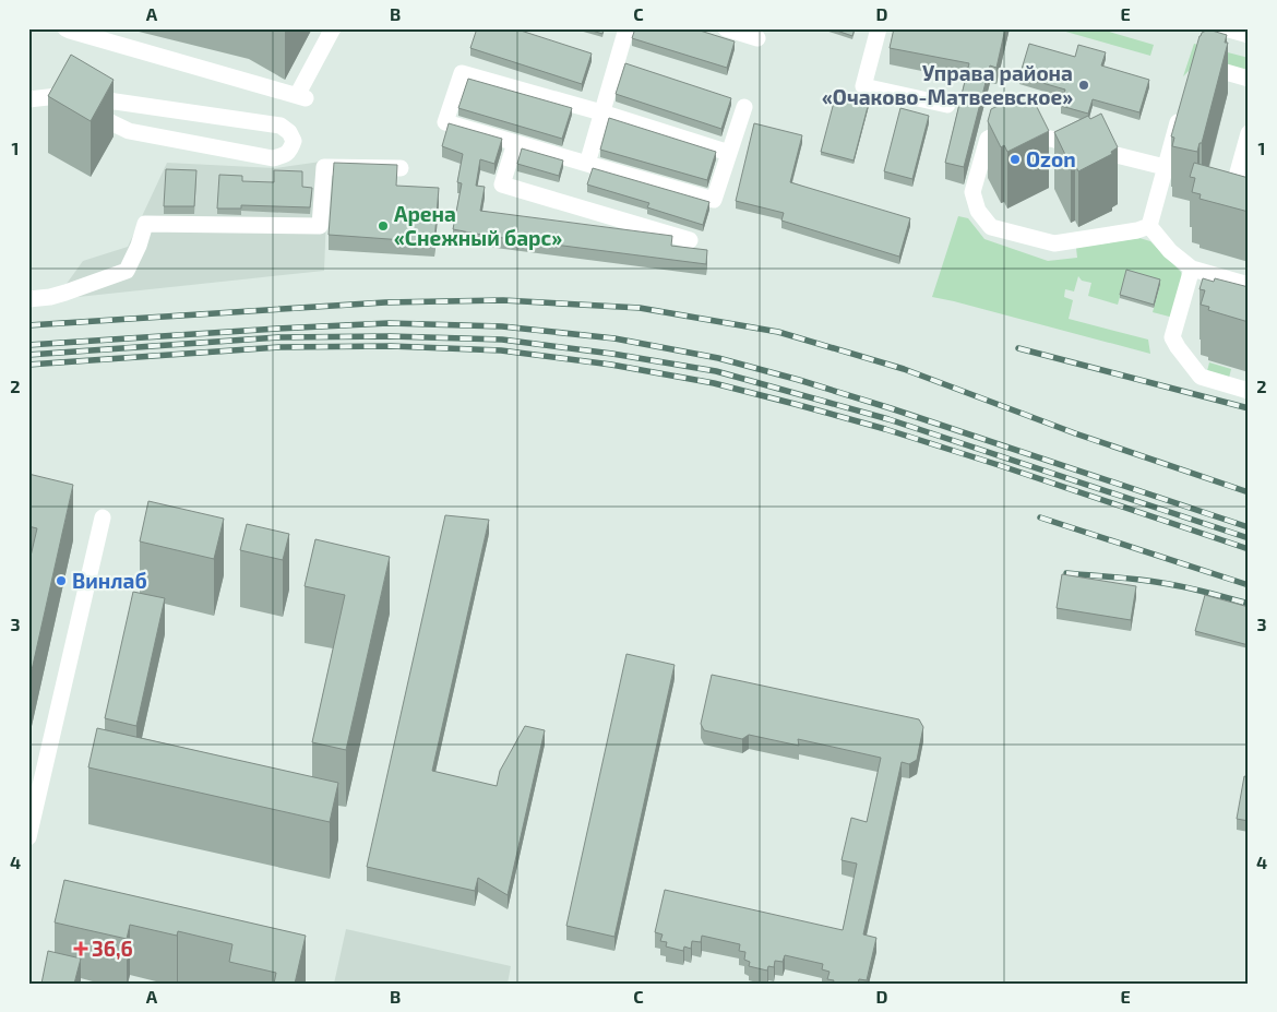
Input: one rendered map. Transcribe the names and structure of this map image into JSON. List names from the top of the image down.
{
  "places": {
    "other": [
      "Управа района «Очаково-Матвеевское»",
      "Ozon",
      "Арена «Снежный барс»",
      "Винлаб"
    ],
    "health": ["36,6"]
  },
  "grid": {
    "columns": [
      "A",
      "B",
      "C",
      "D",
      "E"
    ],
    "rows": [
      "1",
      "2",
      "3",
      "4"
    ]
  }
}
